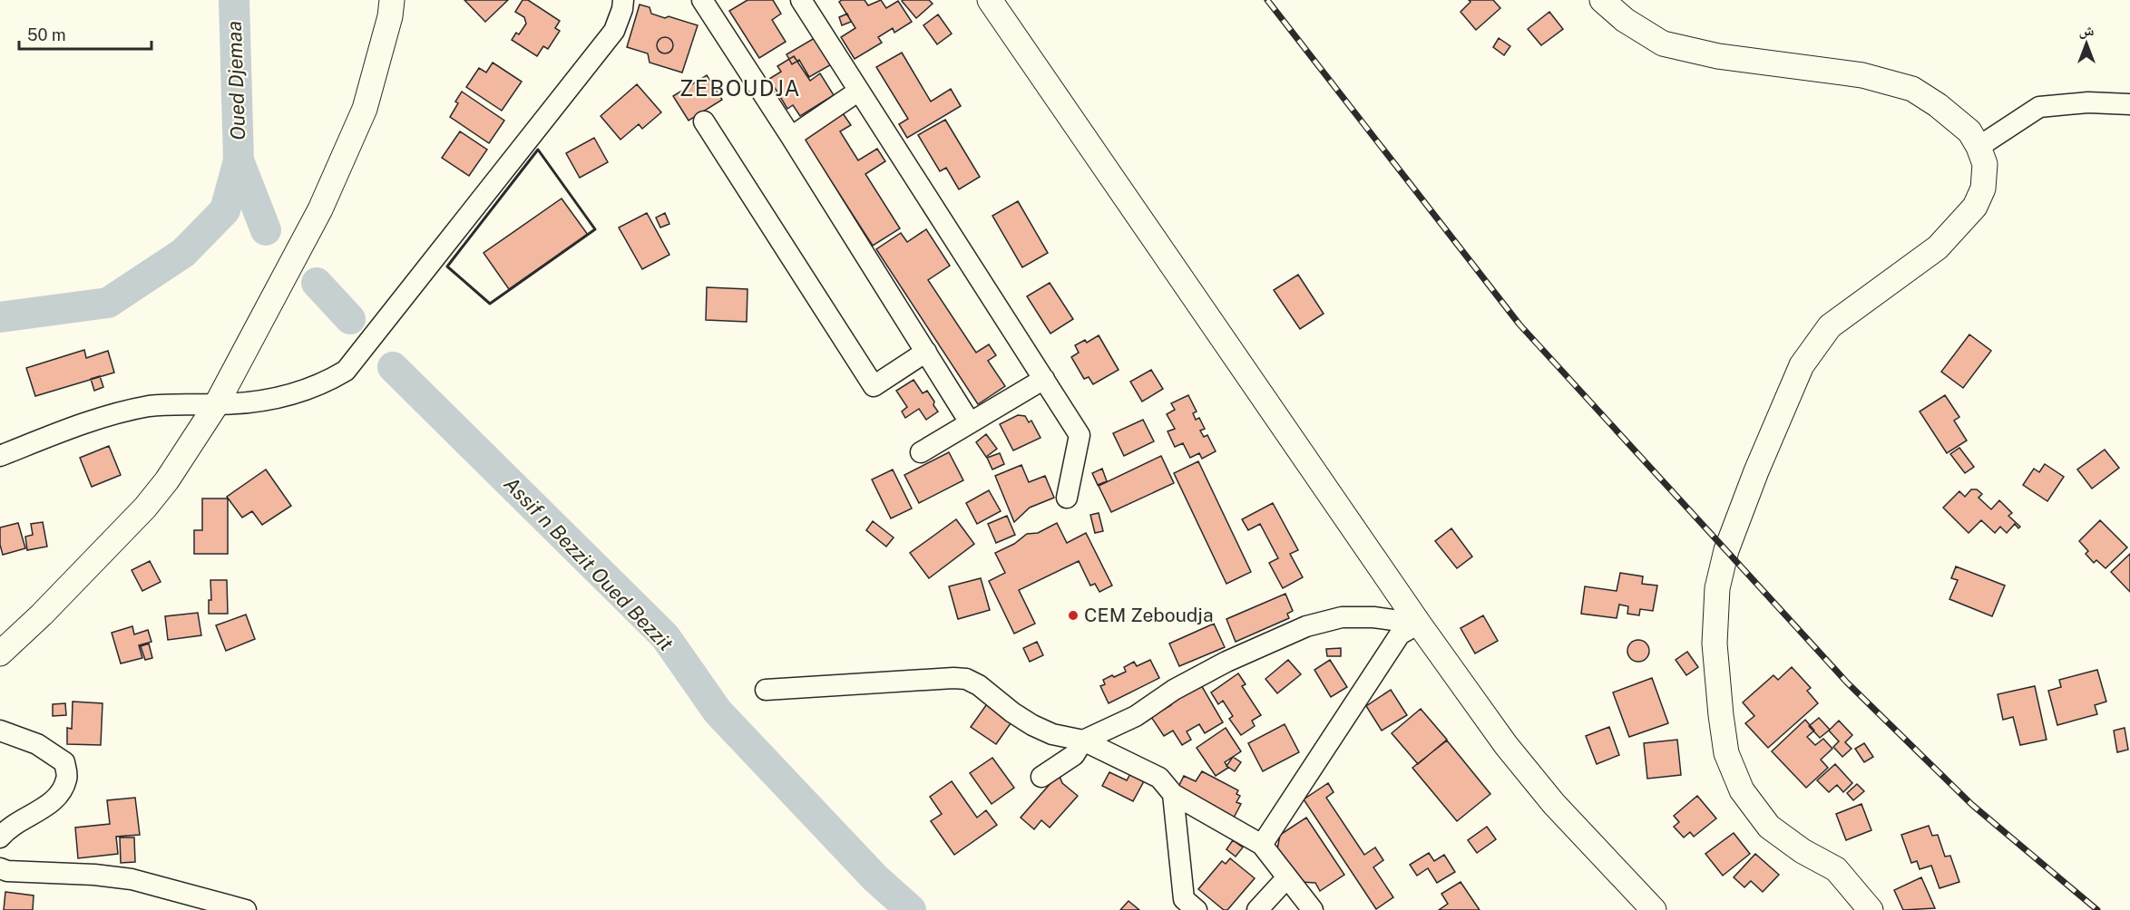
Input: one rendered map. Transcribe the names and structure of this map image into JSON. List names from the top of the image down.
{
  "districts": ["ZEBOUDJA"],
  "water": ["Oued Djemaa", "Assif n Bezzit Oued Bezzit"],
  "places": ["CEM Zeboudja"],
  "scale_bar": "50 m",
  "north": "top"
}
